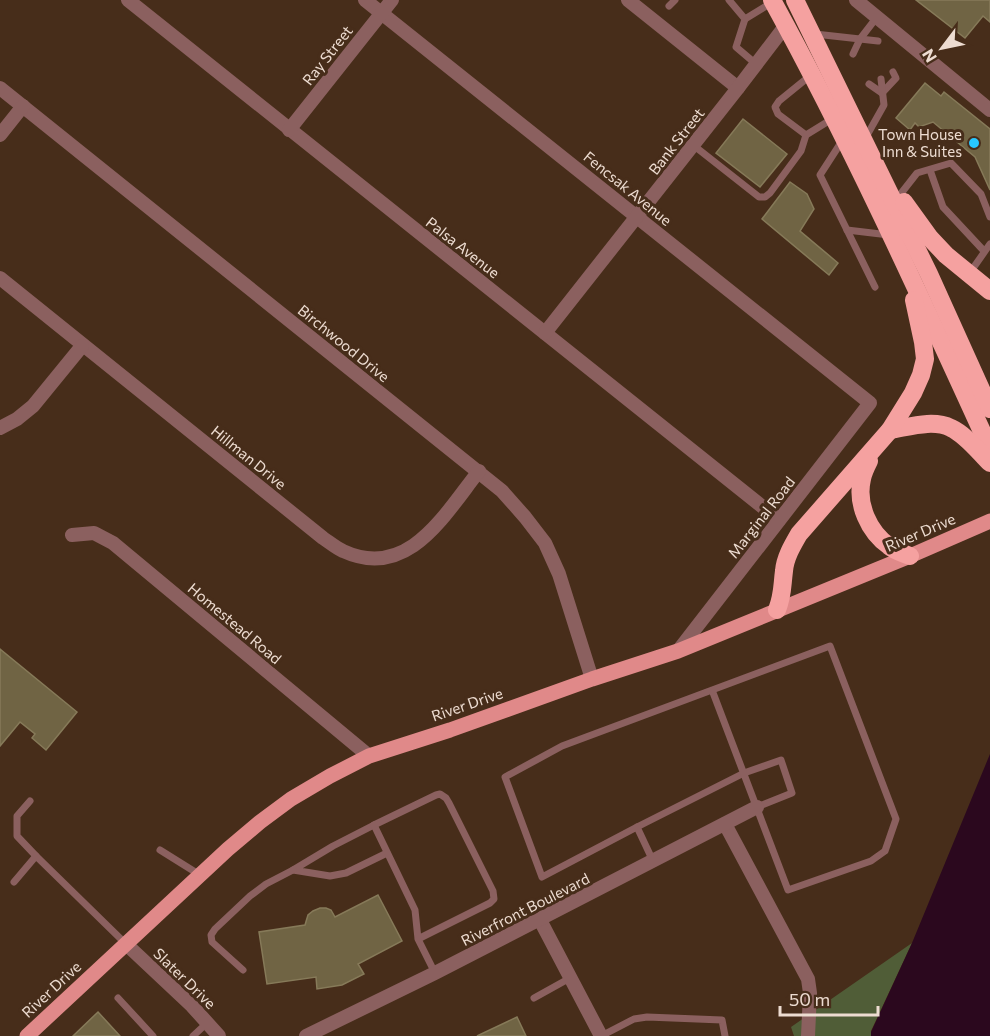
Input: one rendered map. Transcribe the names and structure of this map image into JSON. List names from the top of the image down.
{
  "streets": {
    "main road": ["River Drive"],
    "street": [
      "Ray Street",
      "Bank Street",
      "Fencsak Avenue",
      "Palsa Avenue",
      "Birchwood Drive",
      "Hillman Drive",
      "Marginal Road",
      "Homestead Road",
      "Riverfront Boulevard",
      "Slater Drive"
    ]
  },
  "crossings": [
    ["Ray Street", "Fencsak Avenue"],
    ["Ray Street", "Palsa Avenue"],
    ["Bank Street", "Fencsak Avenue"],
    ["Bank Street", "Palsa Avenue"],
    ["Fencsak Avenue", "Marginal Road"],
    ["Palsa Avenue", "Marginal Road"],
    ["Birchwood Drive", "Hillman Drive"],
    ["Birchwood Drive", "River Drive"],
    ["Marginal Road", "River Drive"],
    ["River Drive", "Homestead Road"],
    ["River Drive", "Slater Drive"]
  ],
  "places": ["Town House Inn & Suites"],
  "scale_bar": "50 m",
  "north": "bottom left"
}
